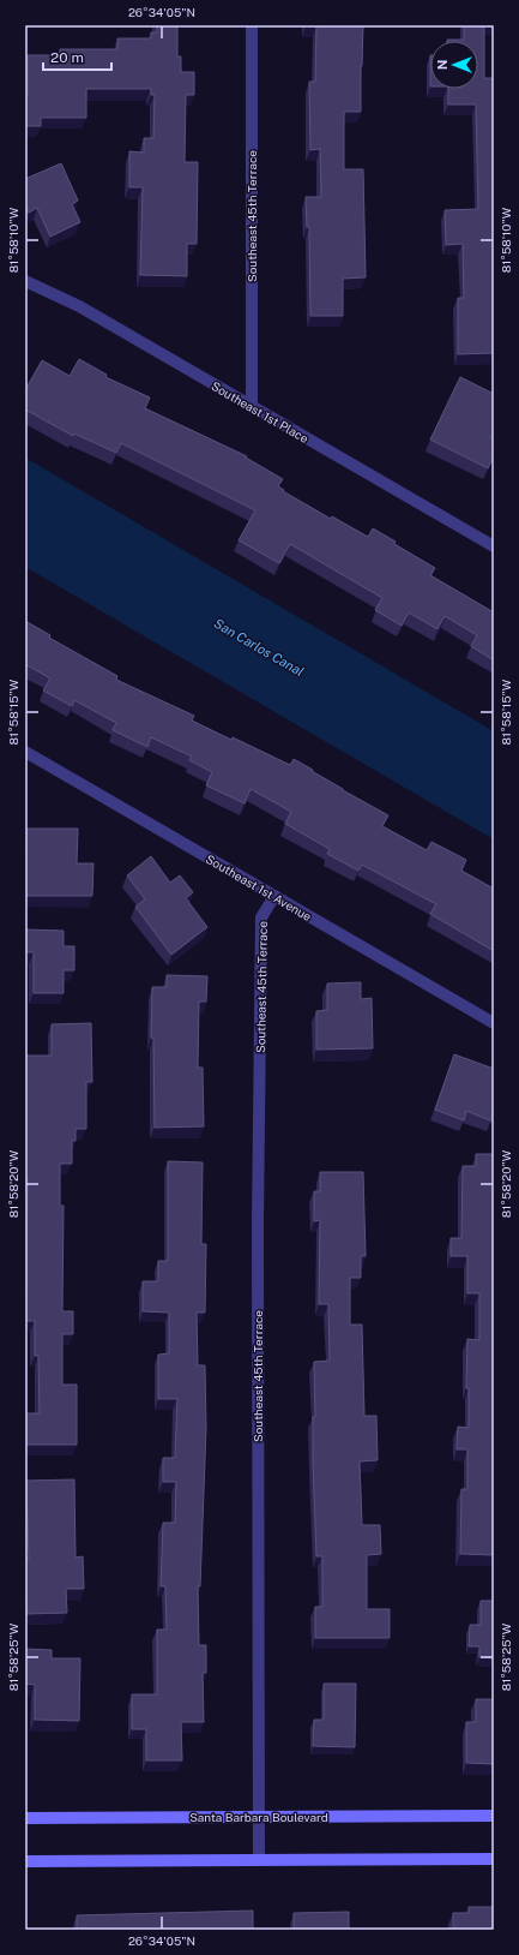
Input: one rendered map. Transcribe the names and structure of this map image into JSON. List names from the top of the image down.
{
  "streets": {
    "main road": ["Santa Barbara Boulevard"],
    "street": ["Southeast 45th Terrace", "Southeast 1st Place", "Southeast 1st Avenue"]
  },
  "crossings": [
    ["Southeast 45th Terrace", "Southeast 1st Place"],
    ["Southeast 45th Terrace", "Southeast 1st Avenue"],
    ["Southeast 45th Terrace", "Santa Barbara Boulevard"]
  ],
  "water": ["San Carlos Canal"],
  "scale_bar": "20 m",
  "north": "left",
  "coordinates": [
    "26°34'05\"N",
    "81°58'10\"W",
    "81°58'15\"W",
    "81°58'20\"W",
    "81°58'25\"W"
  ]
}
